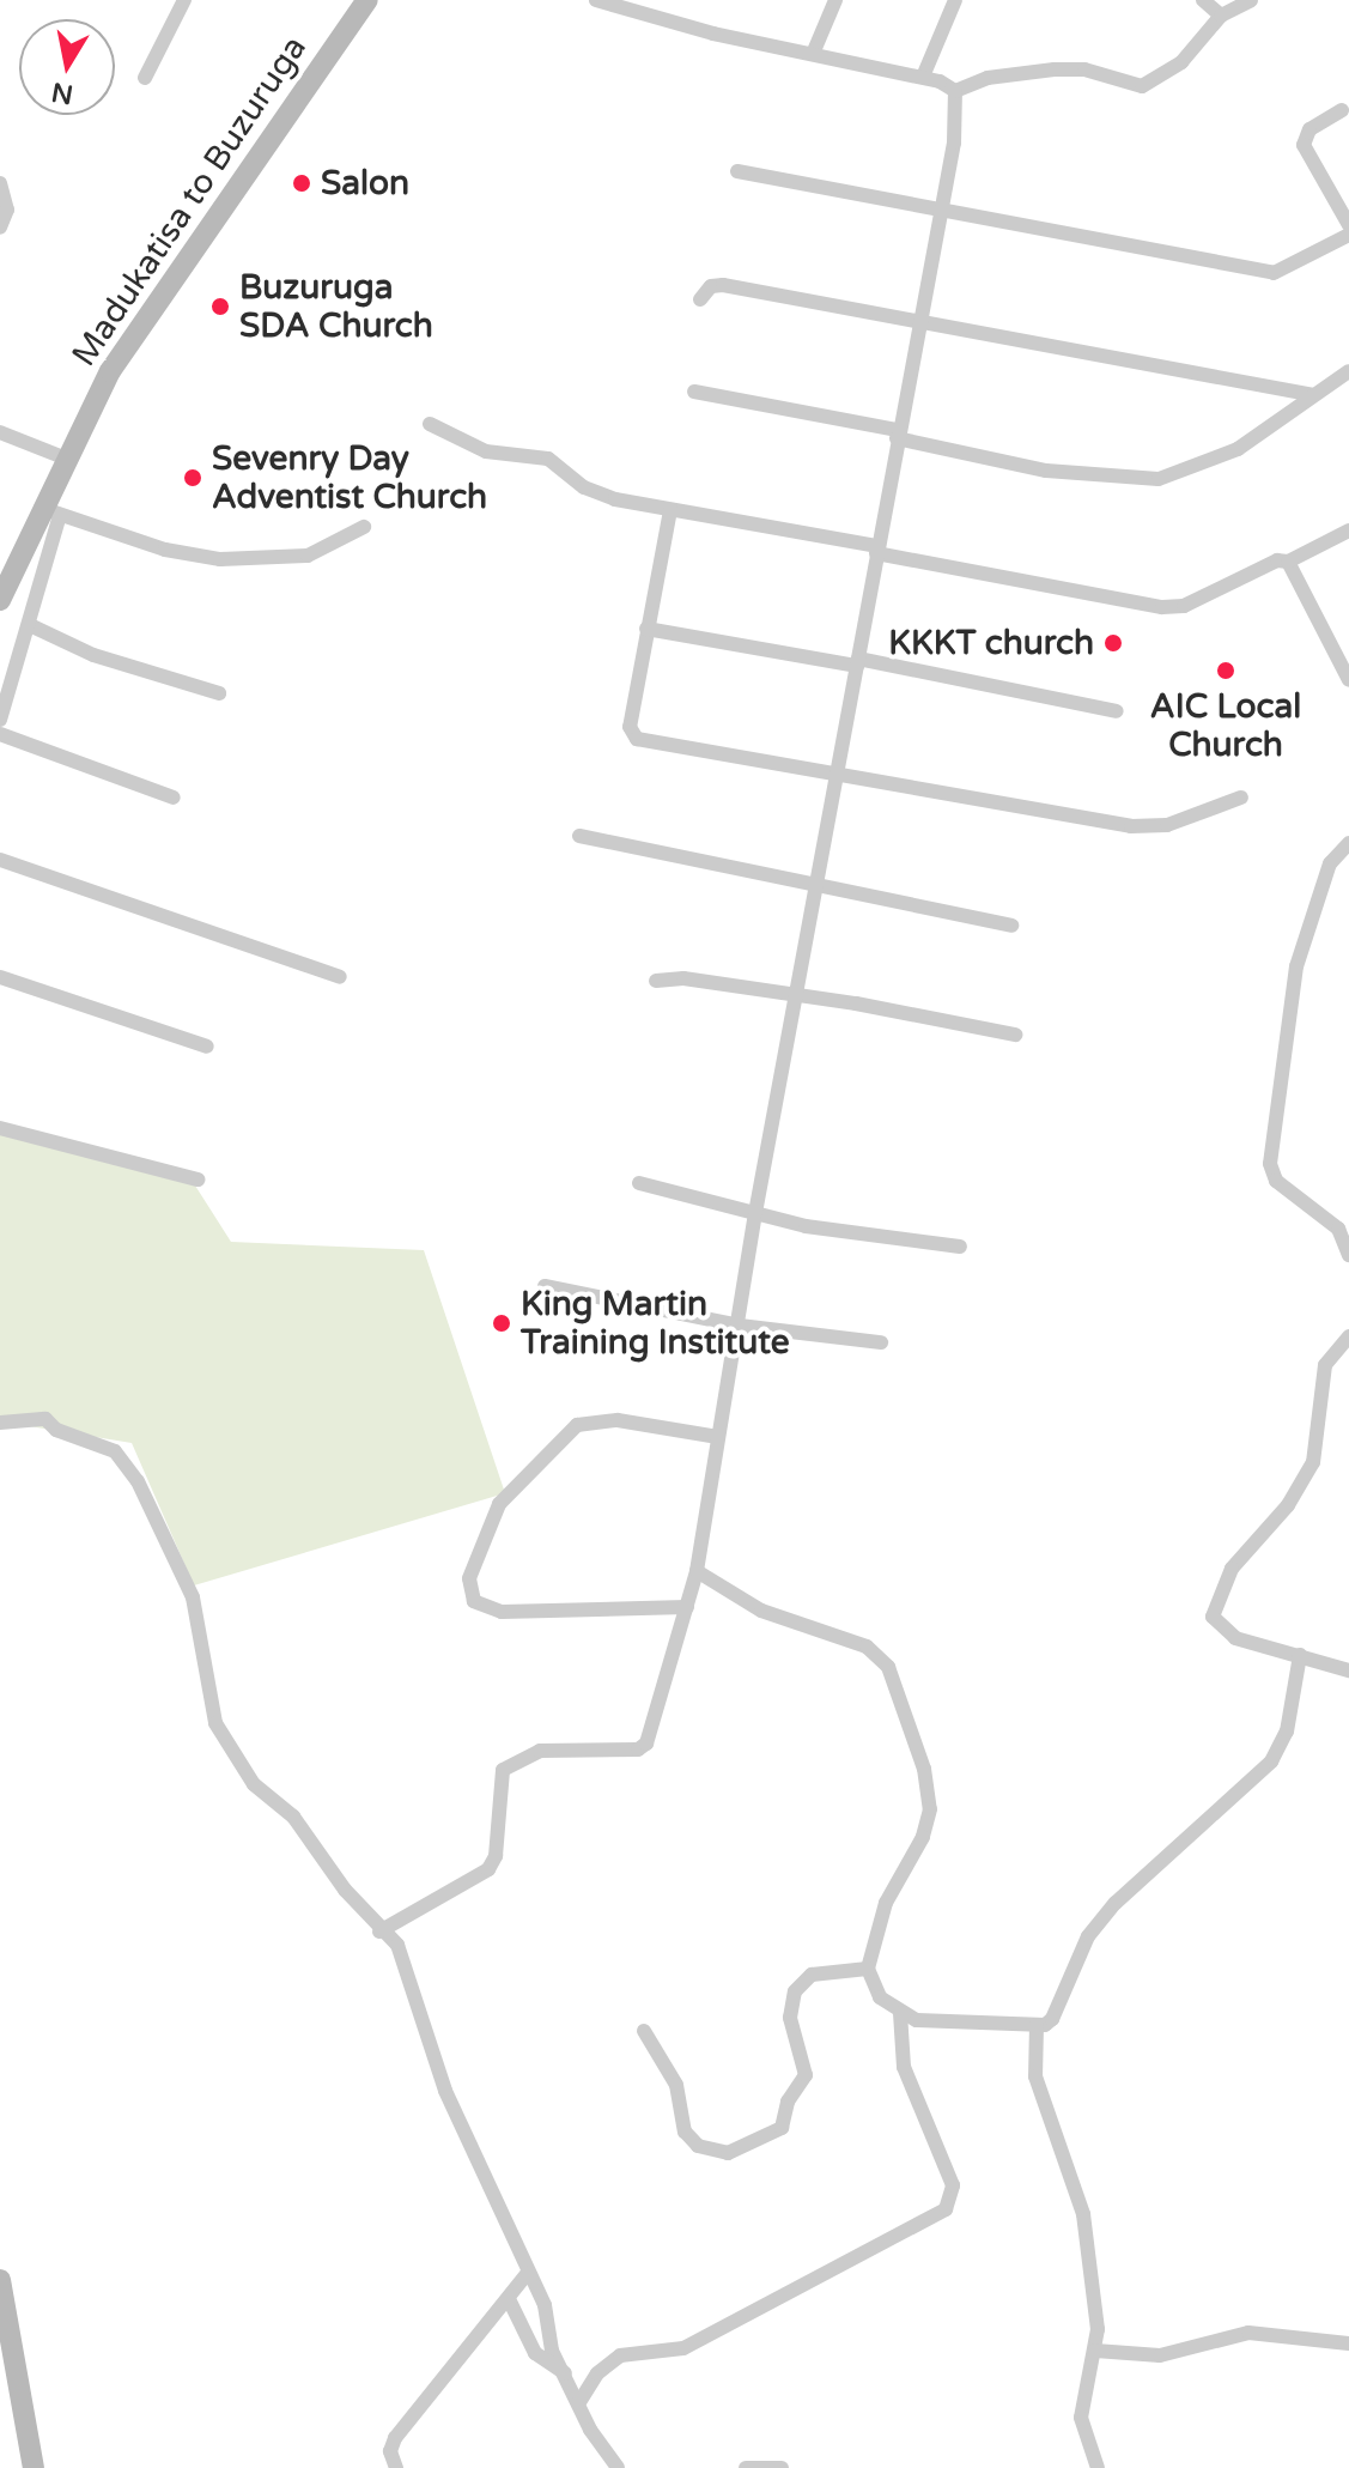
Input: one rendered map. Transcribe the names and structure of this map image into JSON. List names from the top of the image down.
{
  "streets": {
    "main road": ["Madukatisa to Buzuruga"]
  },
  "places": [
    "Salon",
    "Buzuruga SDA Church",
    "Sevenry Day Adventist Church",
    "KKKT church",
    "AIC Local Church",
    "King Martin Training Institute"
  ],
  "north": "bottom"
}
